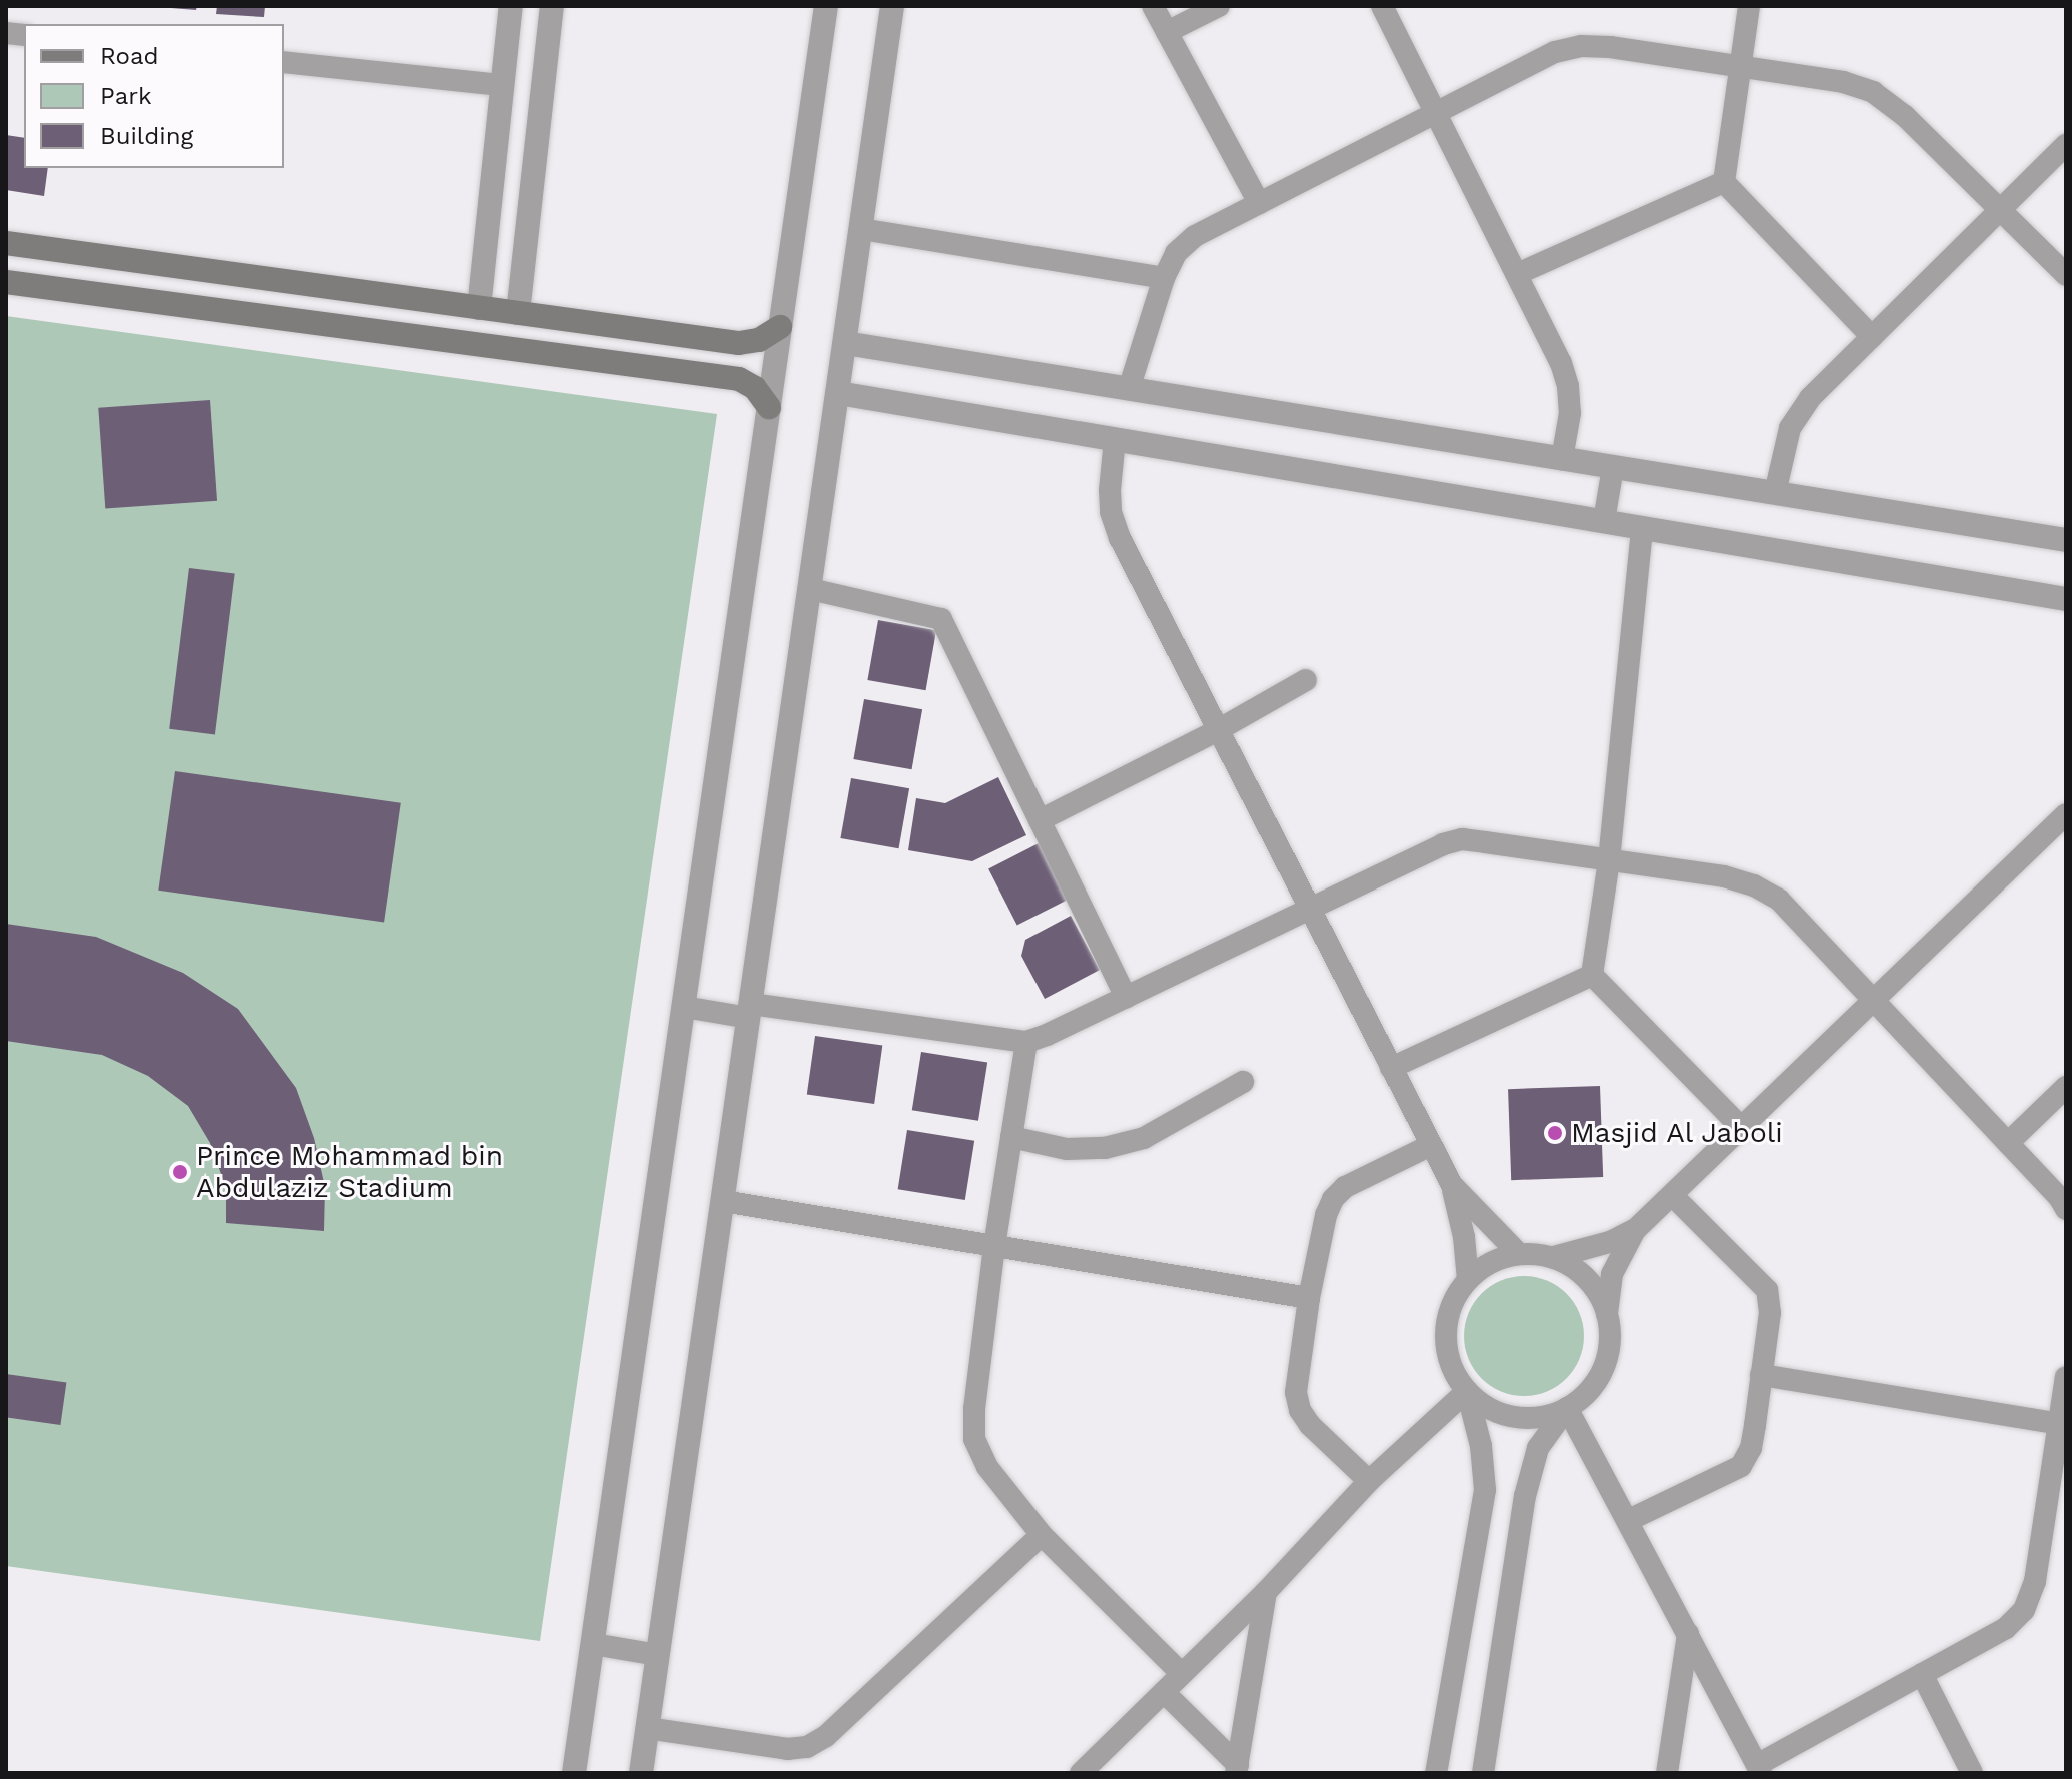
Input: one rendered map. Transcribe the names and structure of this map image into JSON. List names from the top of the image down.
{
  "places": ["Masjid Al Jaboli", "Prince Mohammad bin Abdulaziz Stadium"],
  "legend": ["Road", "Park", "Building"]
}
